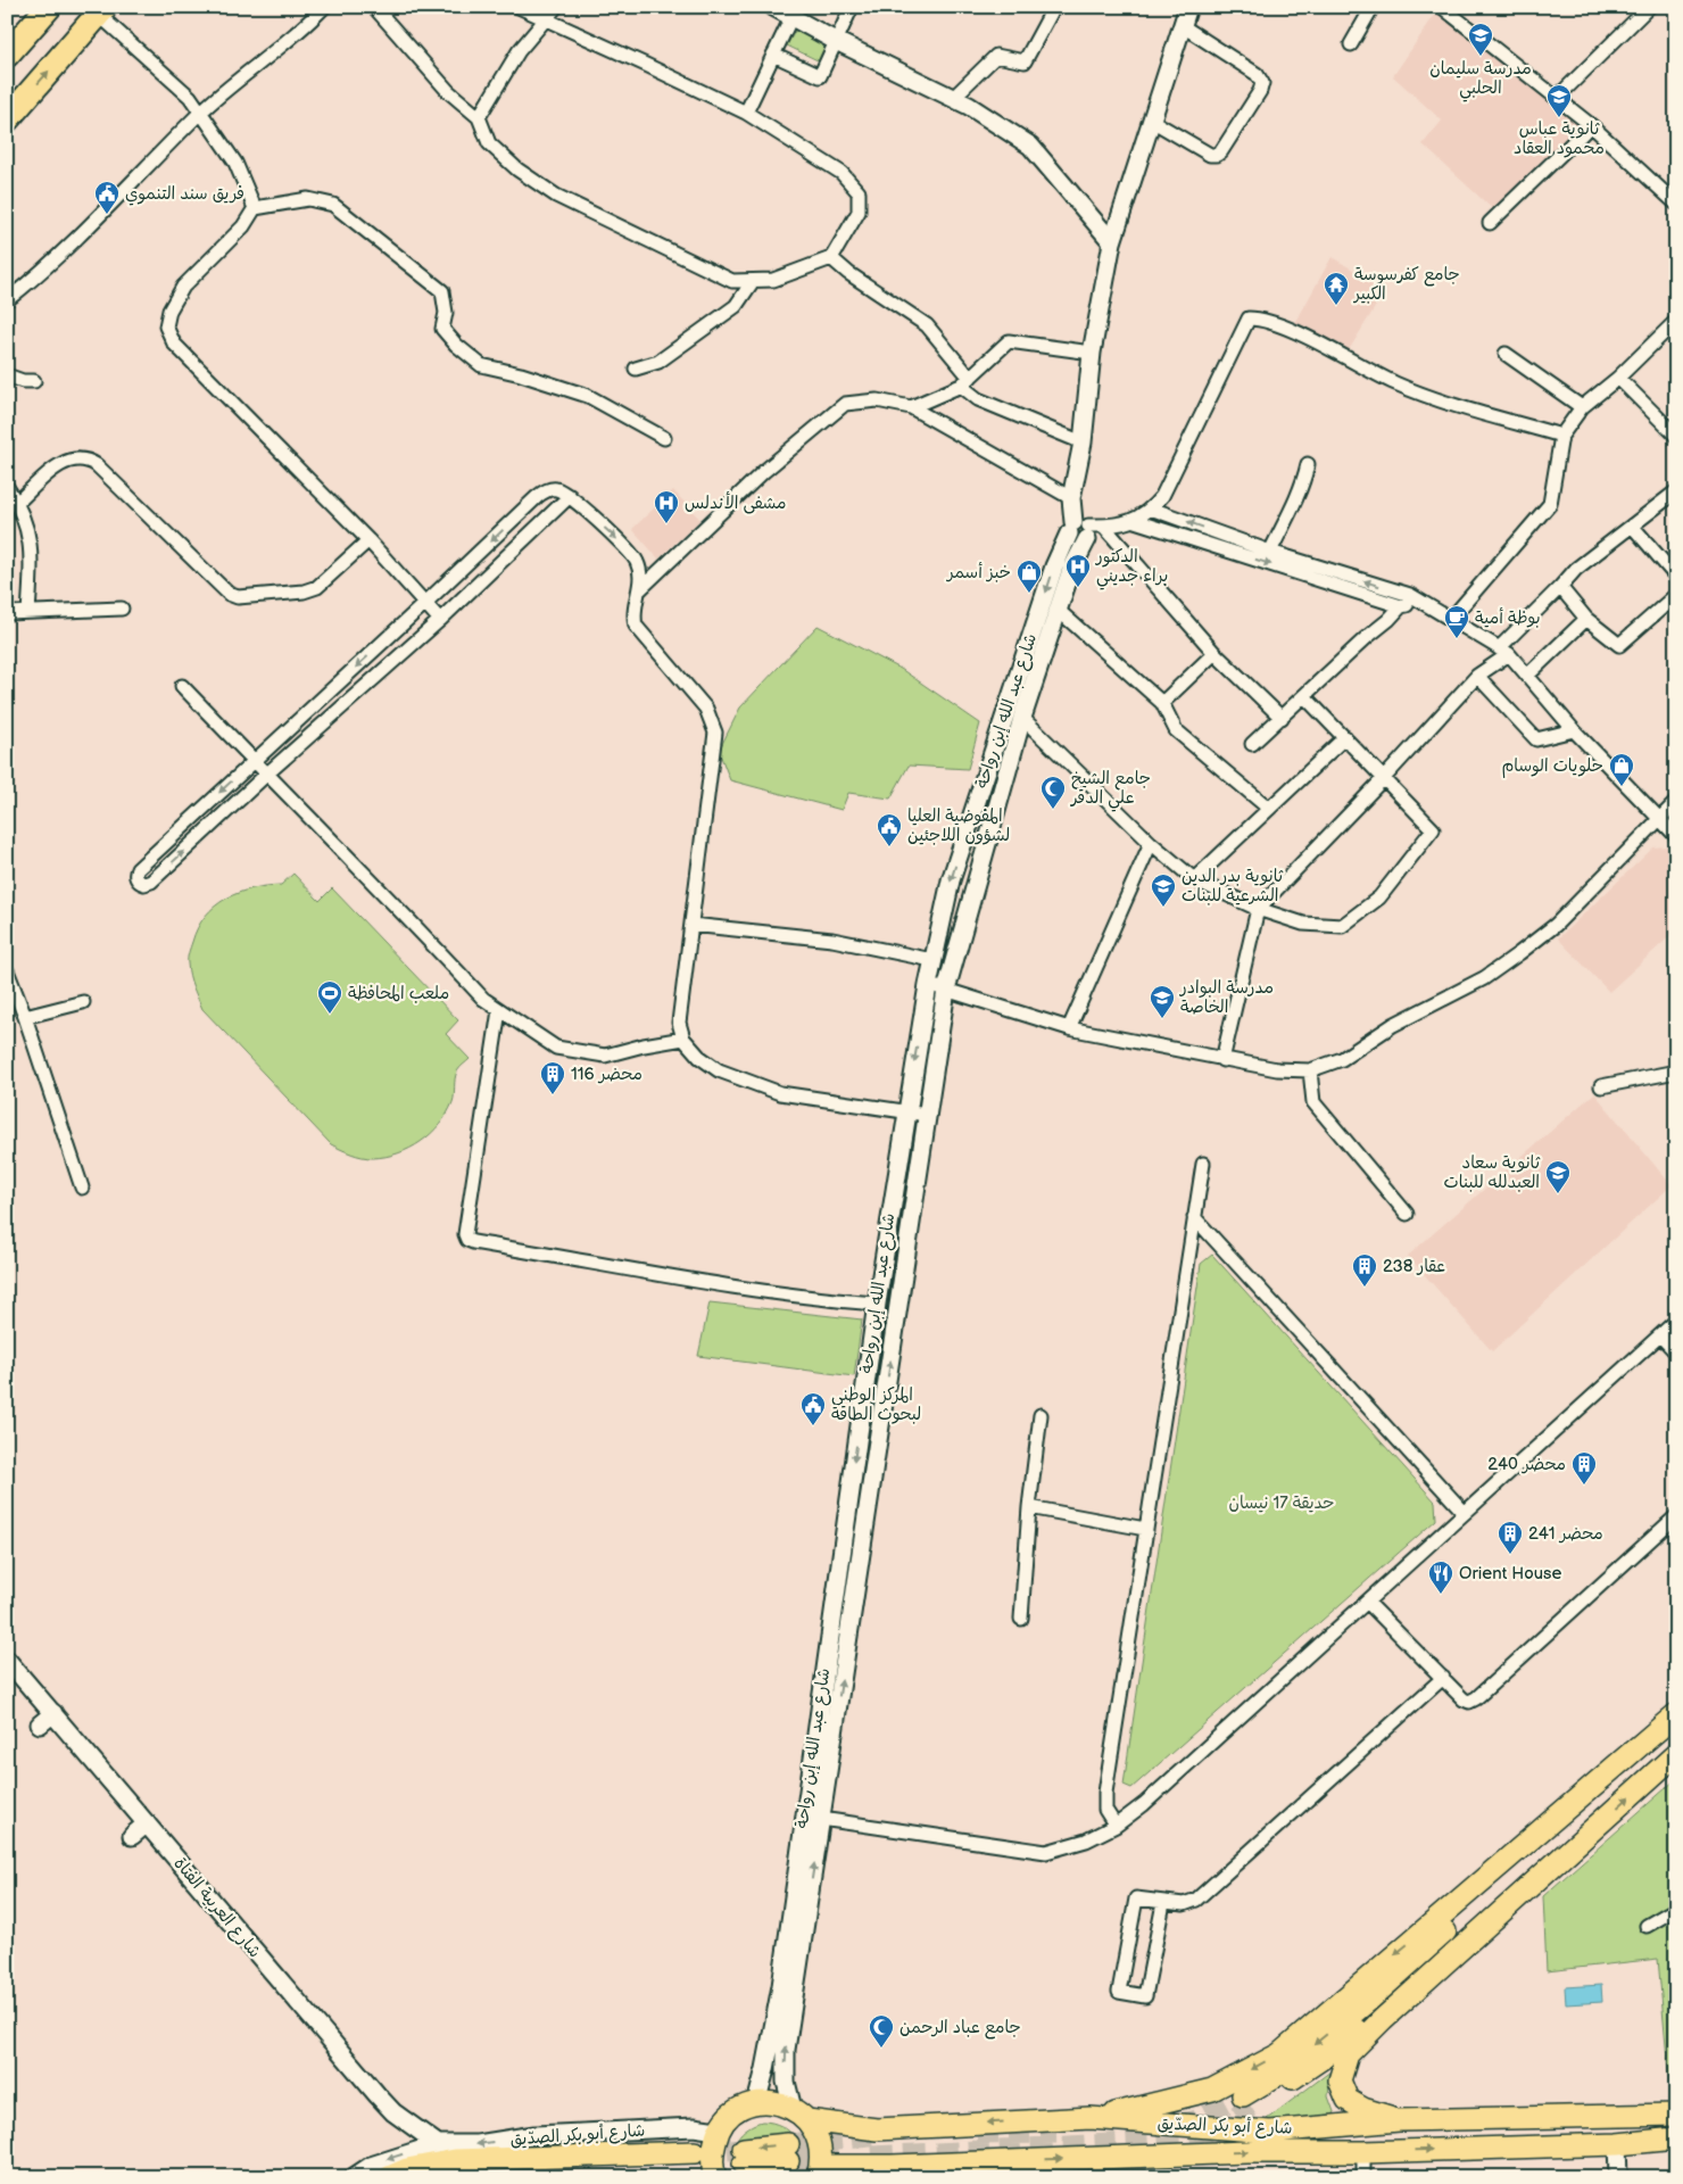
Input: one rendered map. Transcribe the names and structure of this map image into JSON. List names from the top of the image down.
{
  "streets": {
    "main road": ["شارع أبو بكر الصدّيق"],
    "street": ["شارع عبد الله إبن رواحة", "شارع العربية الفتاة"]
  },
  "crossings": [
    ["شارع عبد الله إبن رواحة", "شارع أبو بكر الصدّيق"],
    ["شارع العربية الفتاة", "شارع أبو بكر الصدّيق"]
  ],
  "parks": ["حديقة 17 نيسان"],
  "places": {
    "school or university": [
      "مدرسة سليمان الحلبي",
      "ثانوية عباس محمود العقاد",
      "ثانوية بدر الدين الشرعية للبنات",
      "مدرسة البوادر الخاصة",
      "ثانوية سعاد العبدلله للبنات"
    ],
    "public building": ["فريق سند التنموي", "المفوضية العليا لشؤون اللاجئين", "المركز الوطني لبحوث الطاقة"],
    "temple": ["جامع كفرسوسة الكبير"],
    "hospital": ["مشفى الأندلس", "الدكتور براء جديني"],
    "shop": ["خبز أسمر", "حلويات الوسام"],
    "cafe": ["بوظة أمية"],
    "mosque": ["جامع الشيخ علي الدقر", "جامع عباد الرحمن"],
    "sports": ["ملعب المحافظة"],
    "building": [
      "محضر 116",
      "عقار 238",
      "محضر 240",
      "محضر 241"
    ],
    "restaurant": ["Orient House"]
  }
}
